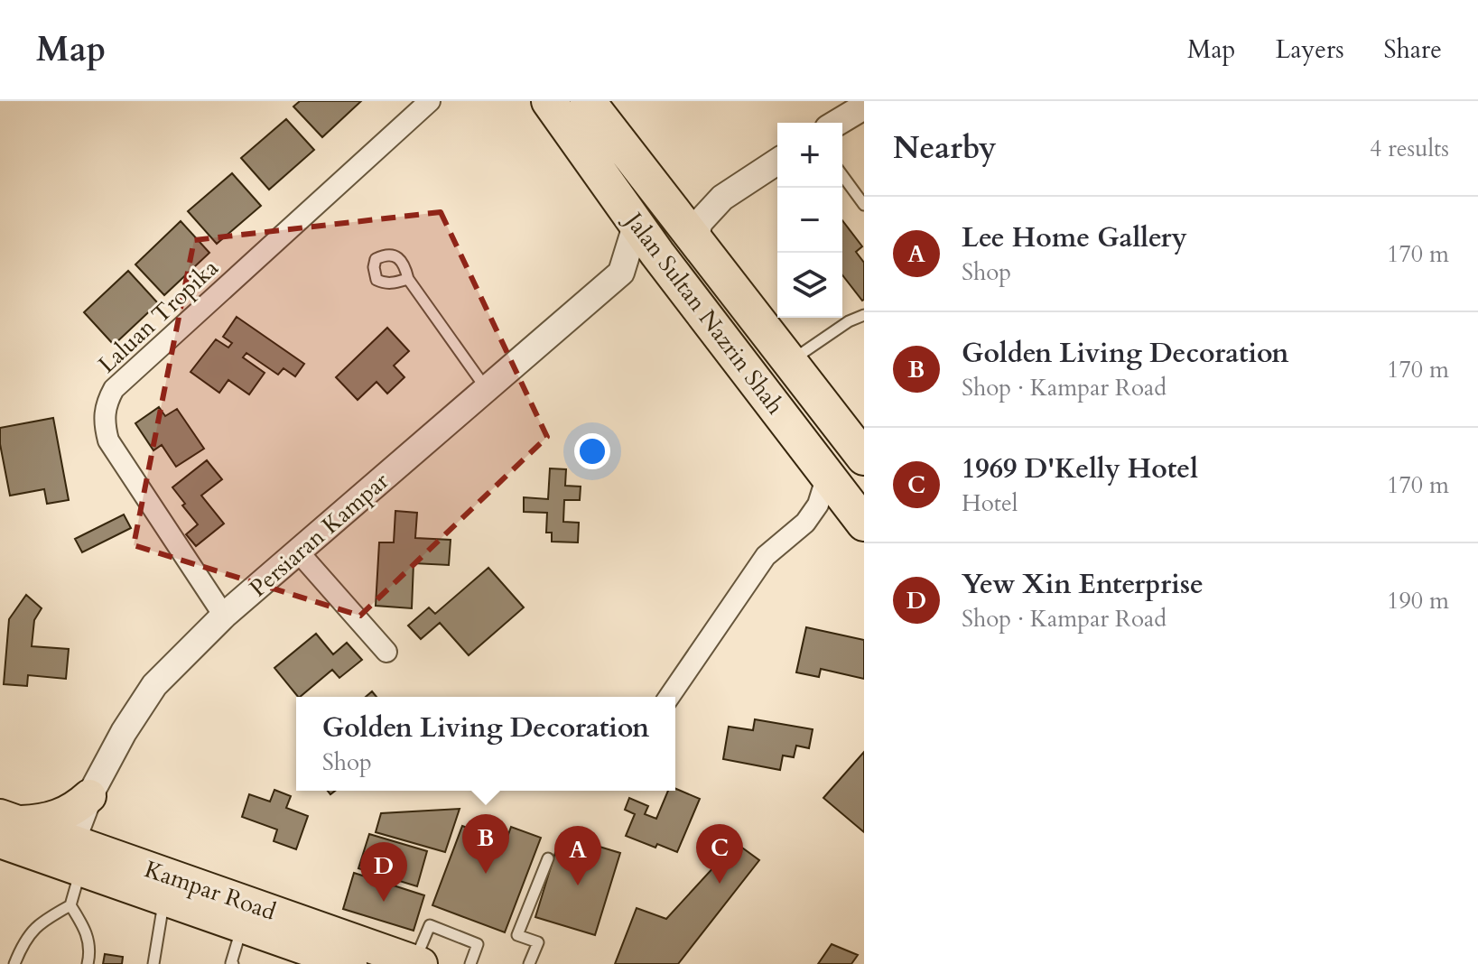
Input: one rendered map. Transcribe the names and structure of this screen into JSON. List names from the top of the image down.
{
  "streets": {
    "highway": ["Jalan Sultan Nazrin Shah"],
    "main road": ["Kampar Road"],
    "street": ["Laluan Tropika", "Persiaran Kampar"]
  },
  "crossings": [
    ["Laluan Tropika", "Persiaran Kampar"],
    ["Persiaran Kampar", "Kampar Road"]
  ],
  "page": {
    "header": "Map",
    "nav": ["Map", "Layers", "Share"],
    "heading": ["Nearby", "4 results"],
    "map_buttons": ["+", "−"],
    "list": [
      {
        "mark": "A",
        "name": "Lee Home Gallery",
        "note": "Shop",
        "value": "170 m"
      },
      {
        "mark": "B",
        "name": "Golden Living Decoration",
        "note": "Shop · Kampar Road",
        "value": "170 m"
      },
      {
        "mark": "C",
        "name": "1969 D'Kelly Hotel",
        "note": "Hotel",
        "value": "170 m"
      },
      {
        "mark": "D",
        "name": "Yew Xin Enterprise",
        "note": "Shop · Kampar Road",
        "value": "190 m"
      }
    ],
    "popup": ["Golden Living Decoration", "Shop"],
    "pins": [
      "B",
      "C",
      "A",
      "D"
    ]
  }
}
